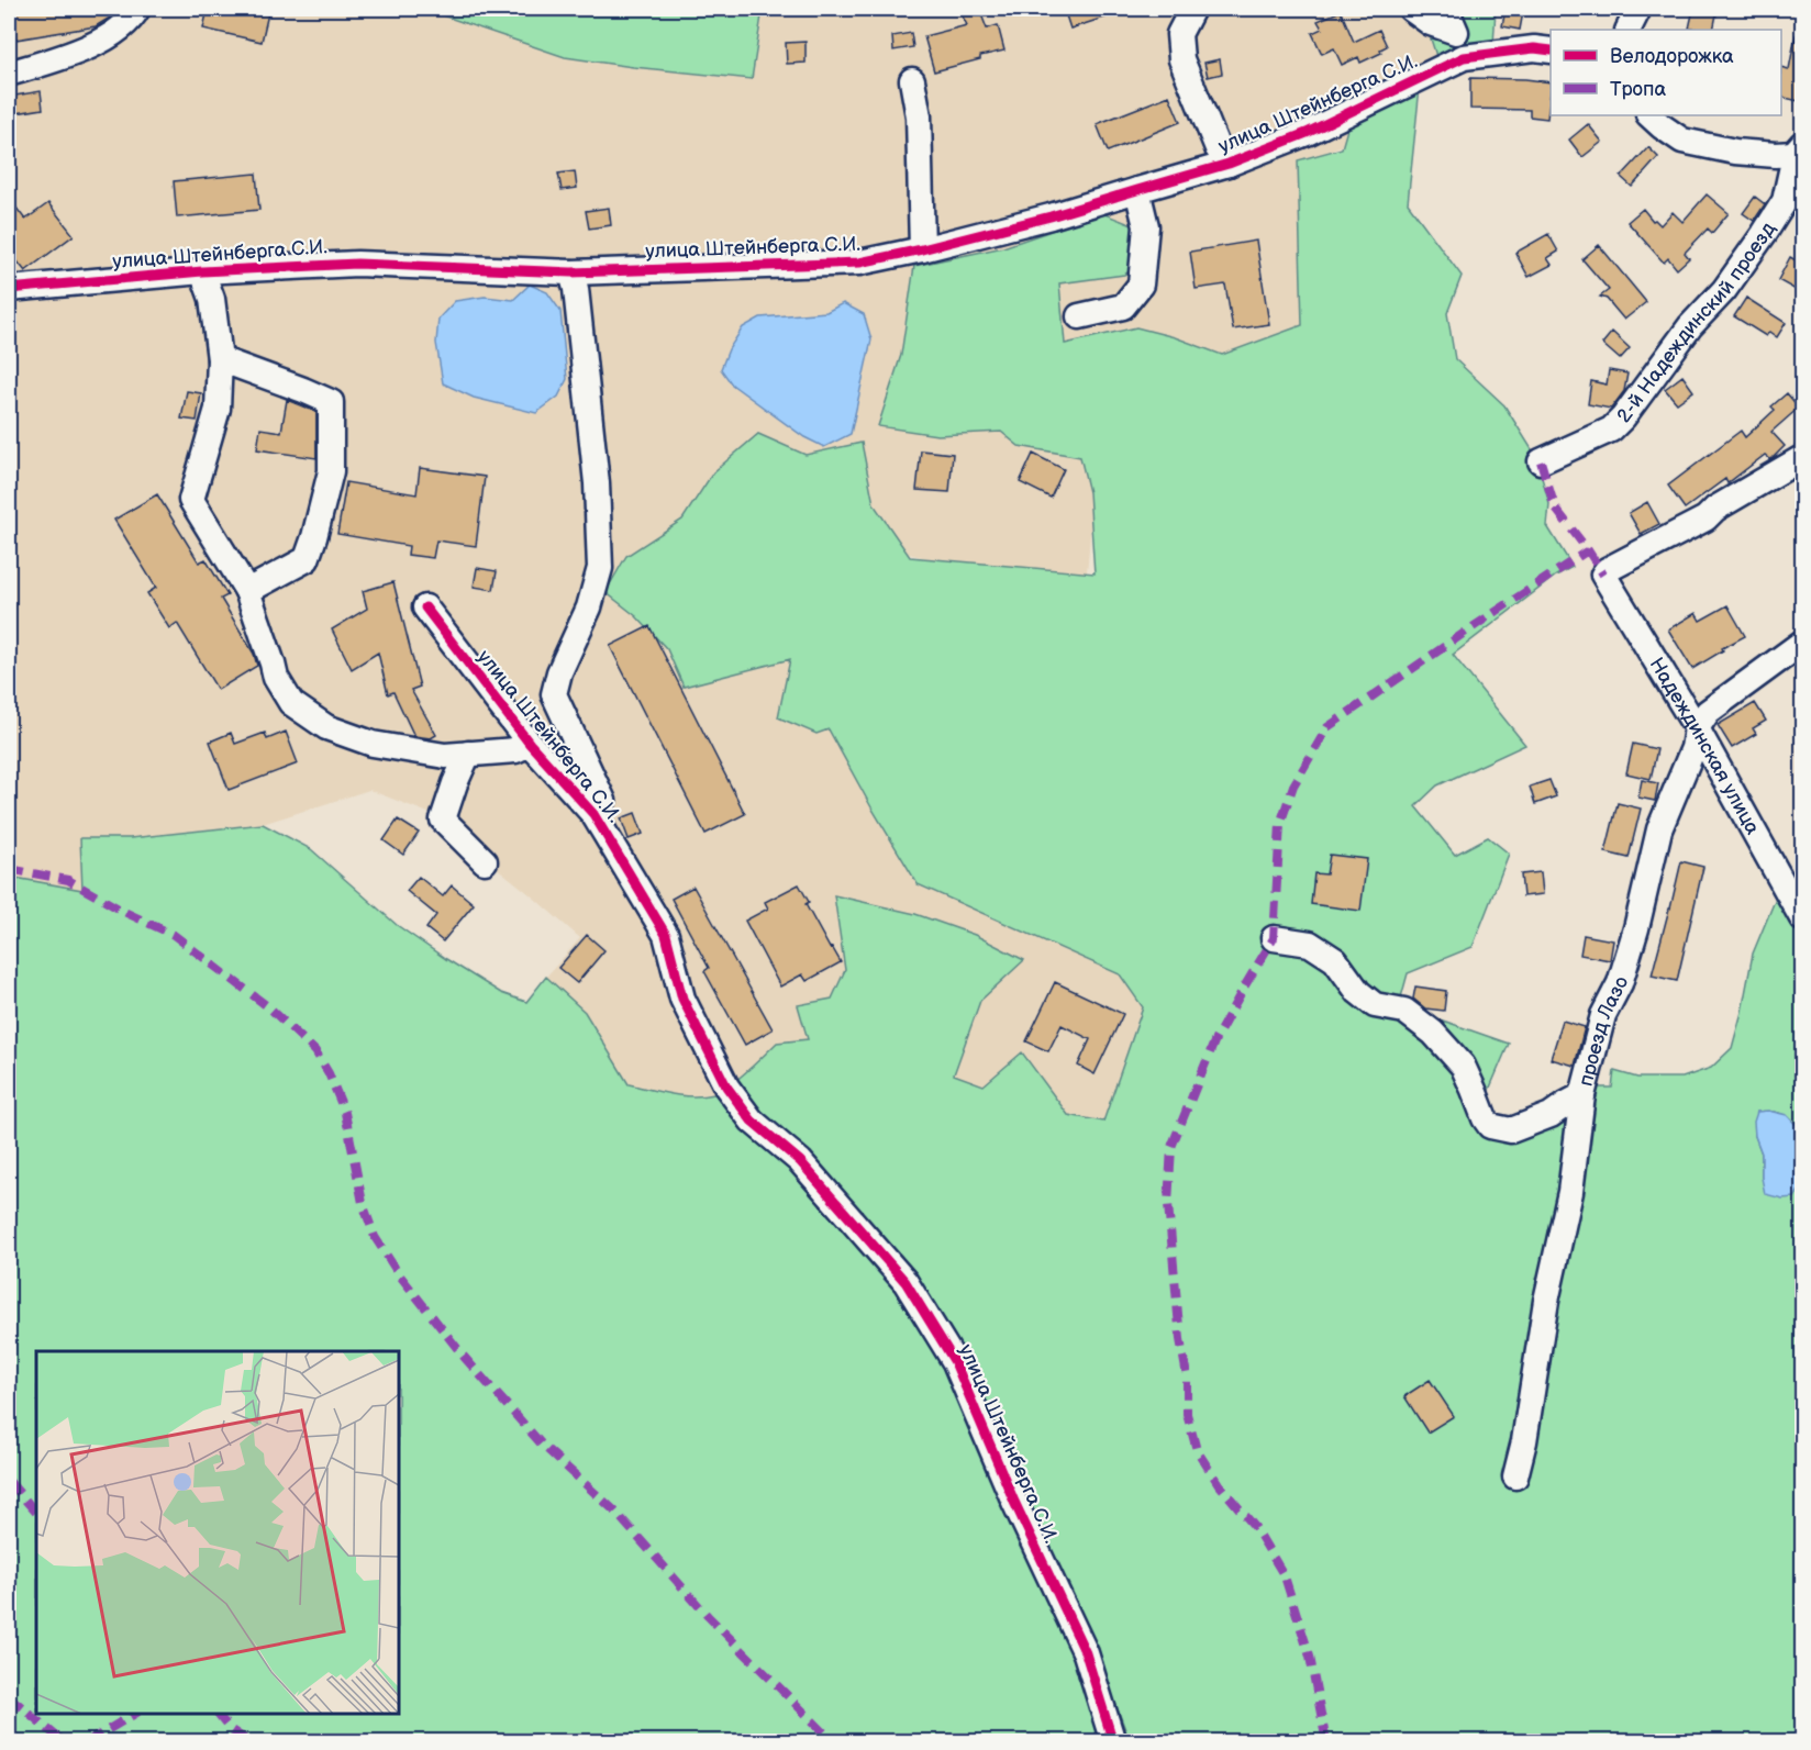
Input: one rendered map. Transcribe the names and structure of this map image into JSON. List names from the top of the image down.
{
  "streets": {
    "street": [
      "улица Штейнберга С.И.",
      "2-й Надеждинский проезд",
      "Надеждинская улица",
      "проезд Лазо"
    ]
  },
  "crossings": [
    ["Надеждинская улица", "проезд Лазо"]
  ],
  "legend": ["Велодорожка", "Тропа"]
}
